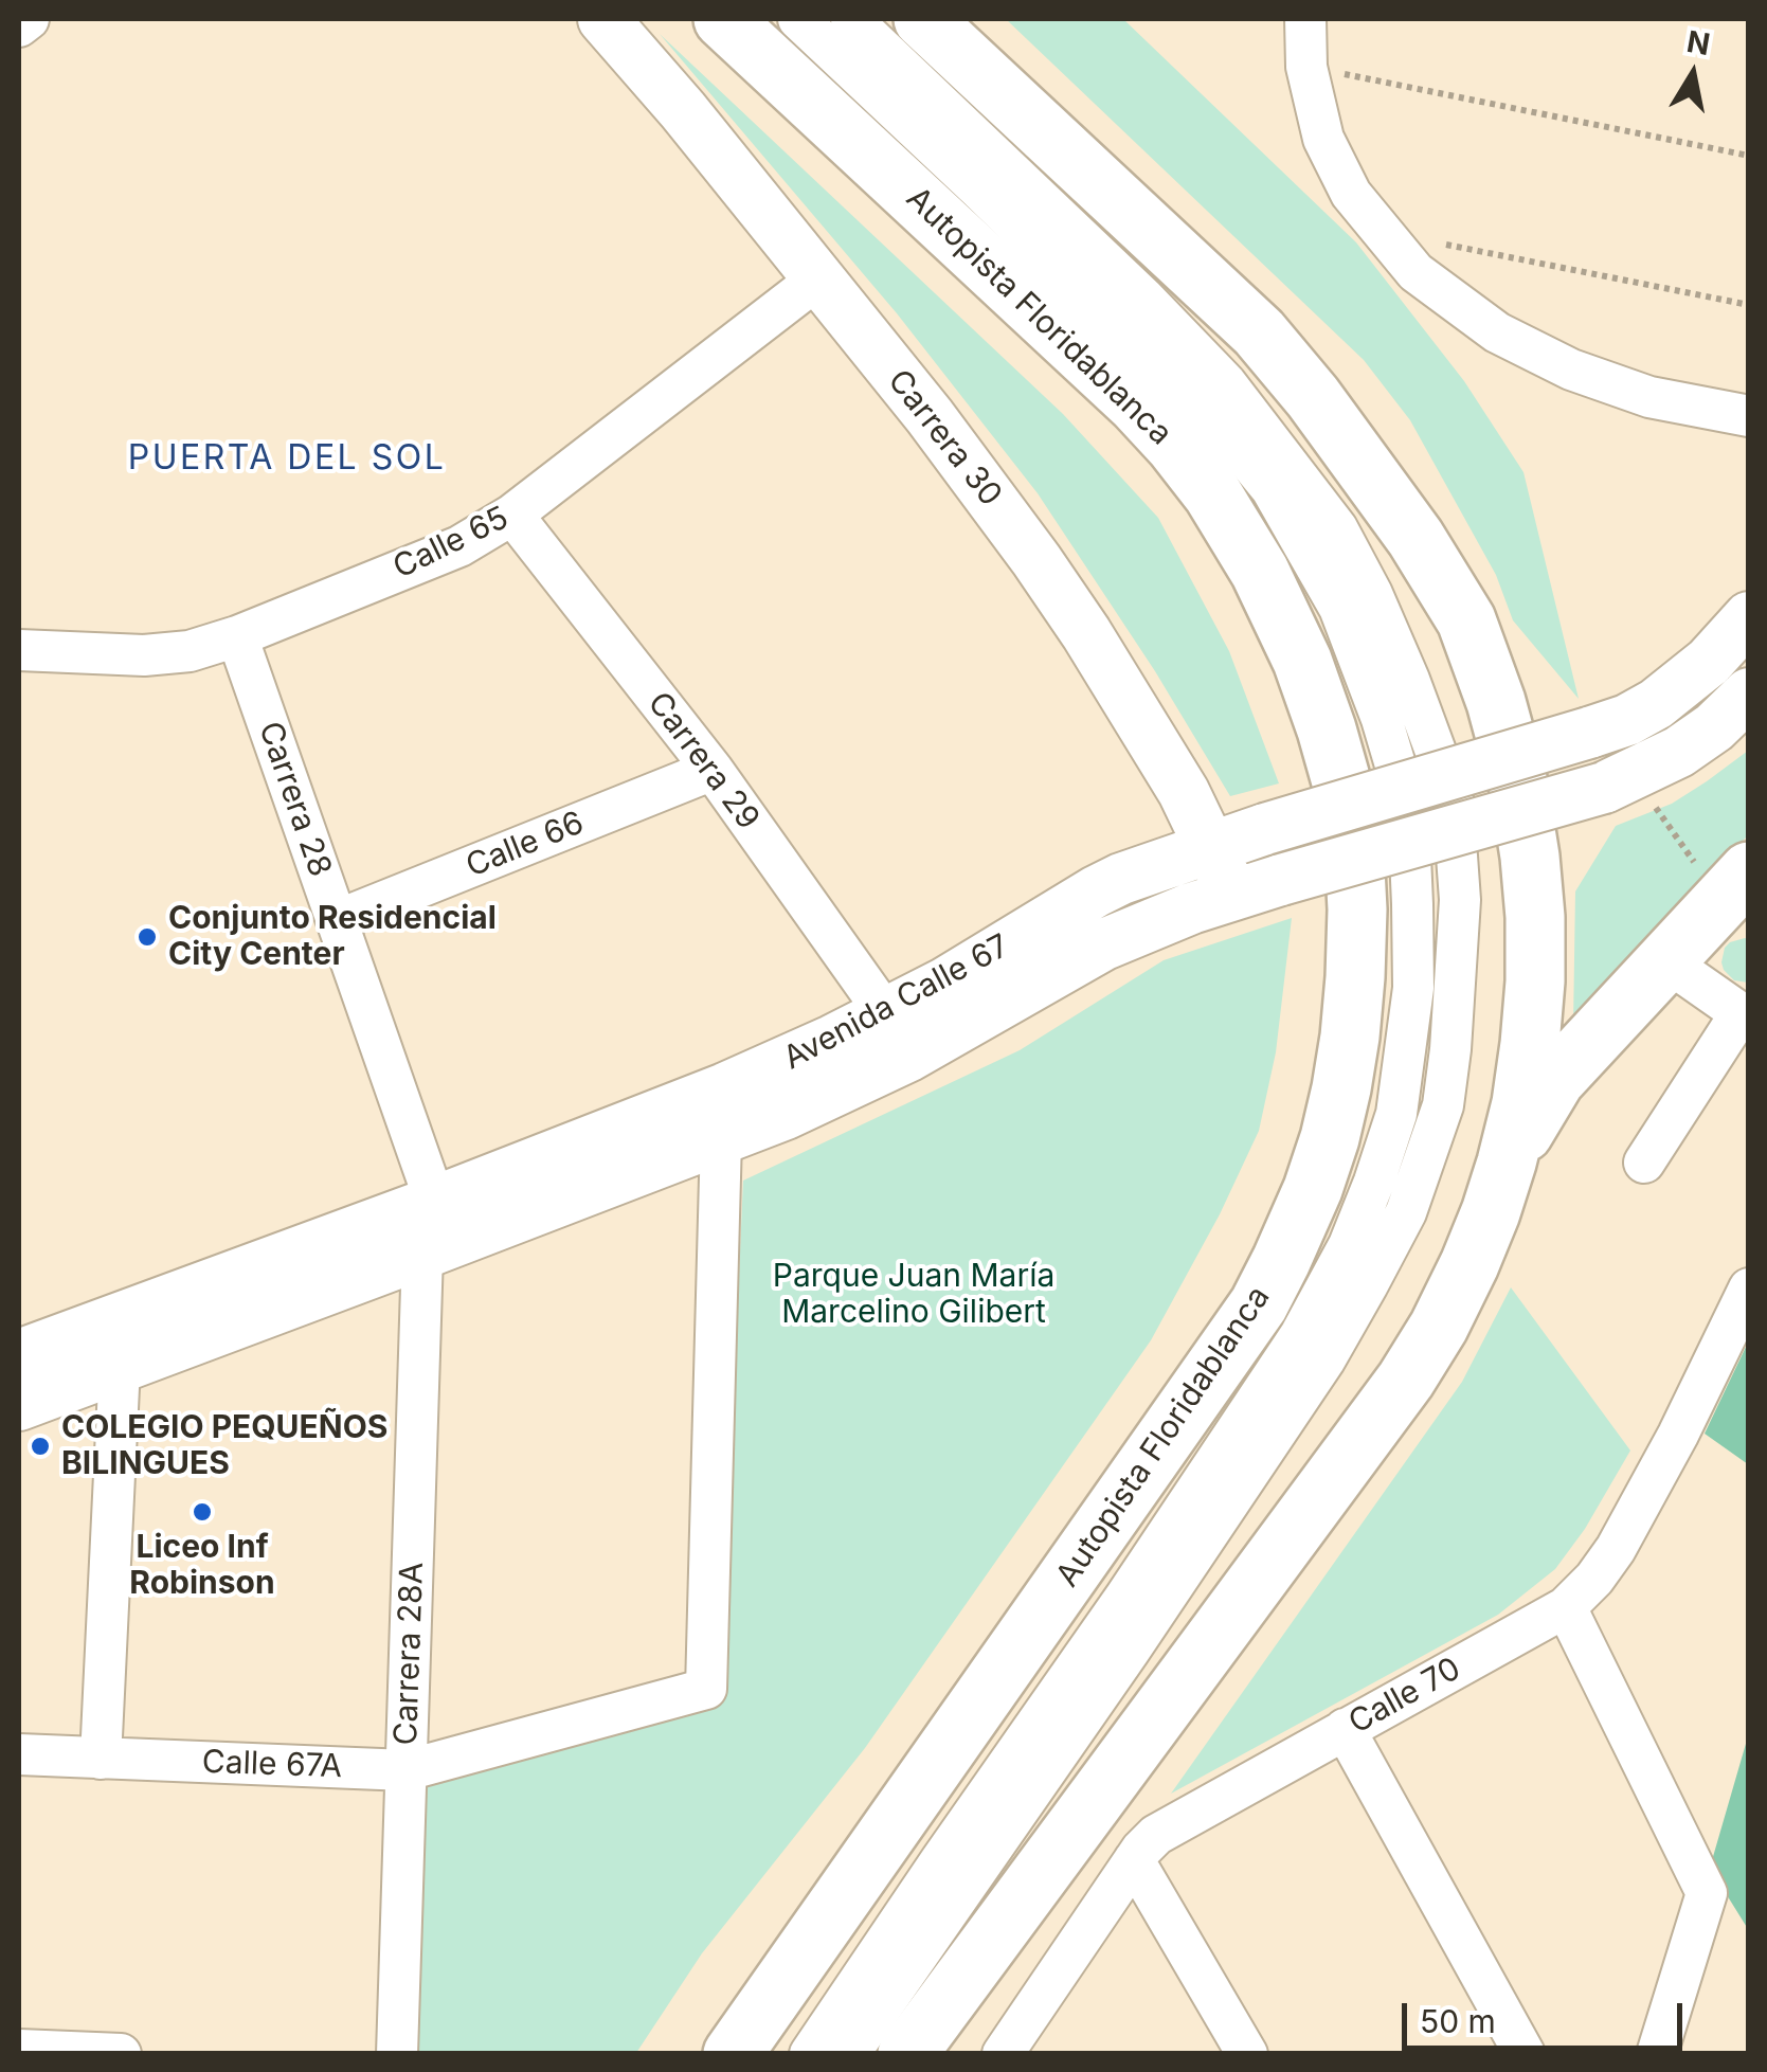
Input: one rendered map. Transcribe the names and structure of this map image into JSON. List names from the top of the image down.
{
  "streets": {
    "highway": ["Autopista Floridablanca"],
    "main road": ["Carrera 30", "Avenida Calle 67"],
    "street": [
      "Calle 65",
      "Carrera 29",
      "Carrera 28",
      "Calle 66",
      "Carrera 28A",
      "Calle 70",
      "Calle 67A"
    ]
  },
  "crossings": [
    ["Carrera 30", "Calle 65"],
    ["Carrera 30", "Avenida Calle 67"],
    ["Calle 65", "Carrera 29"],
    ["Calle 65", "Carrera 28"],
    ["Carrera 29", "Calle 66"],
    ["Carrera 29", "Avenida Calle 67"],
    ["Carrera 28", "Calle 66"],
    ["Carrera 28", "Avenida Calle 67"],
    ["Avenida Calle 67", "Carrera 28A"],
    ["Avenida Calle 67", "Calle 67A"],
    ["Carrera 28A", "Calle 67A"]
  ],
  "districts": ["PUERTA DEL SOL"],
  "parks": ["Parque Juan María Marcelino Gilibert"],
  "places": ["Conjunto Residencial City Center", "COLEGIO PEQUEÑOS BILINGUES", "Liceo Inf Robinson"],
  "scale_bar": "50 m",
  "north": "top"
}
